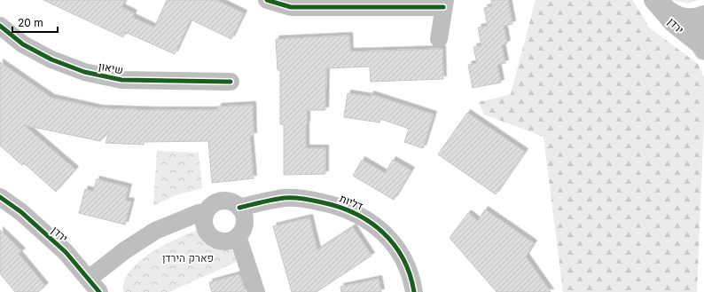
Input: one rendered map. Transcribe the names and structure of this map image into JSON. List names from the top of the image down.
{
  "streets": {
    "street": ["ירדן", "שיאון", "דליות"]
  },
  "parks": ["פארק הירדן"],
  "scale_bar": "20 m"
}
